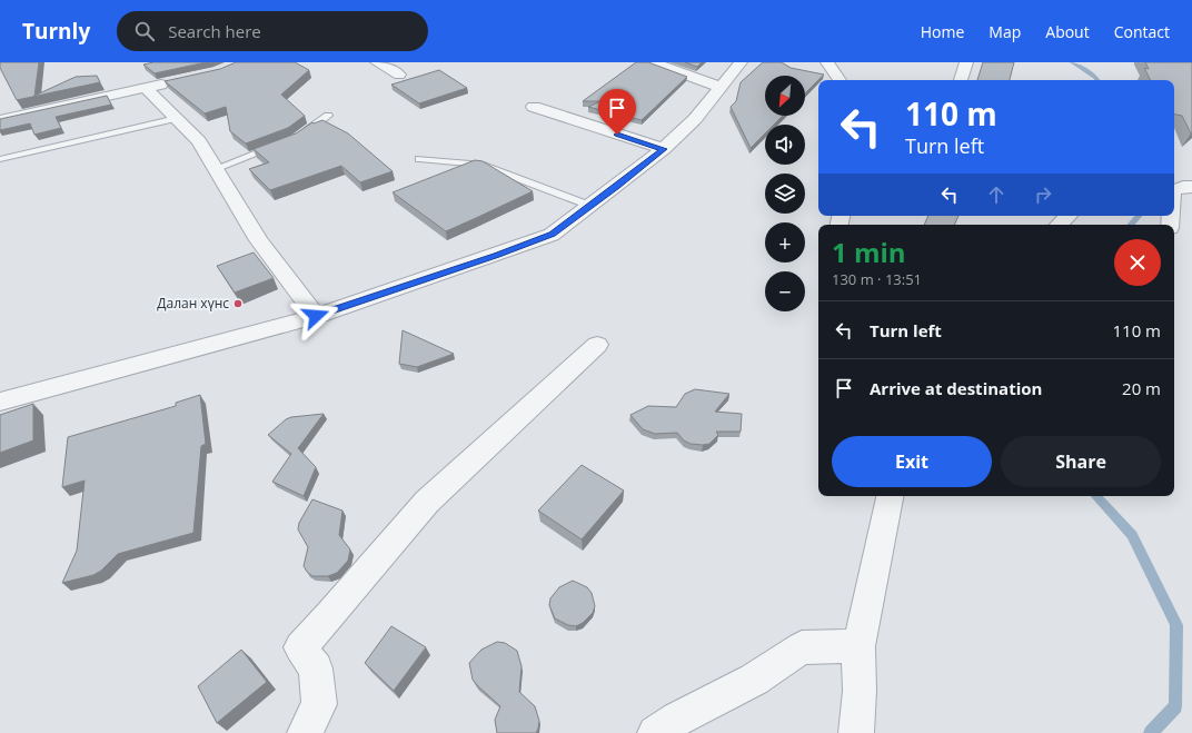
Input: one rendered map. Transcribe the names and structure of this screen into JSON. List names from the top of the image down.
{
  "places": ["Далан хүнс"],
  "north": "bottom left",
  "page": {
    "header": "Turnly",
    "search": "Search here",
    "nav": [
      "Home",
      "Map",
      "About",
      "Contact"
    ],
    "map_buttons": ["+", "−"],
    "turn": ["110 m", "Turn left"],
    "heading": ["1 min", "130 m · 13:51"],
    "list": [
      {
        "name": "Turn left",
        "value": "110 m"
      },
      {
        "name": "Arrive at destination",
        "value": "20 m"
      }
    ],
    "buttons": ["Exit", "Share"]
  }
}
